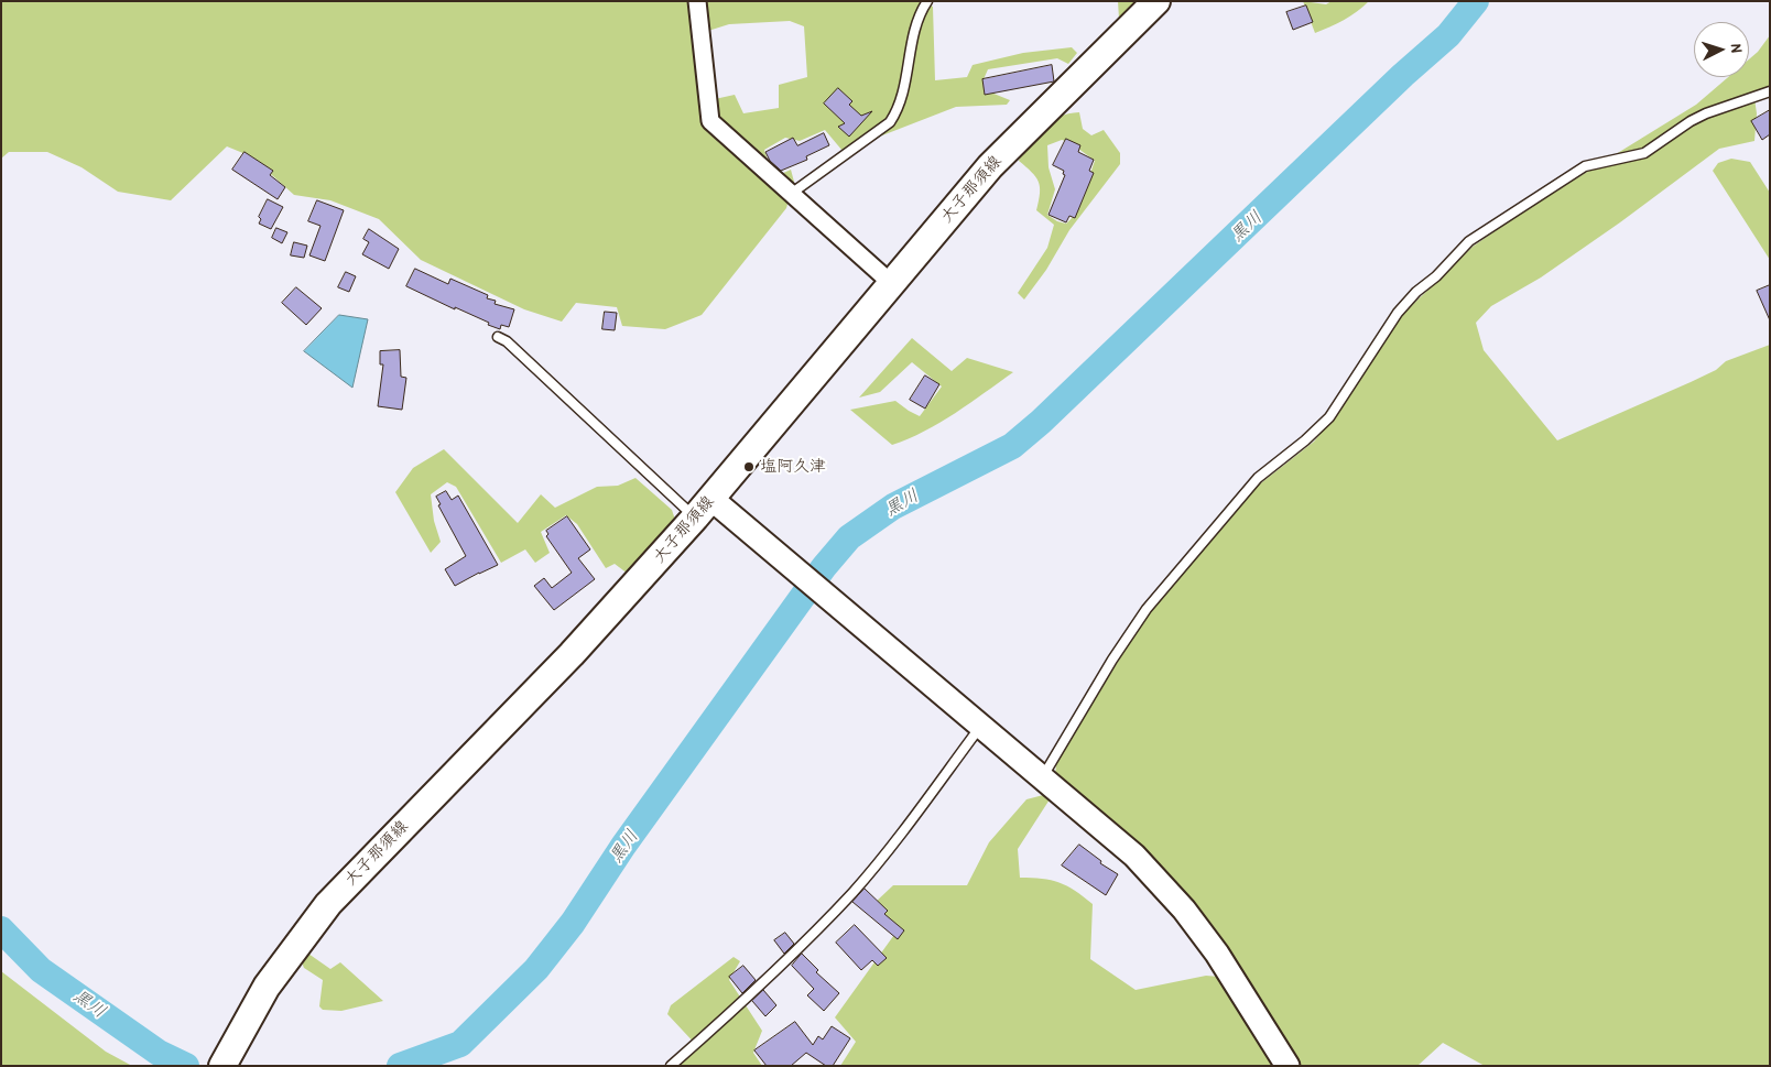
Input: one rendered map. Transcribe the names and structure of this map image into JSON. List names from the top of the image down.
{
  "streets": {
    "main road": ["大子那須線"]
  },
  "water": ["黒川"],
  "places": ["塩阿久津"],
  "north": "right"
}
